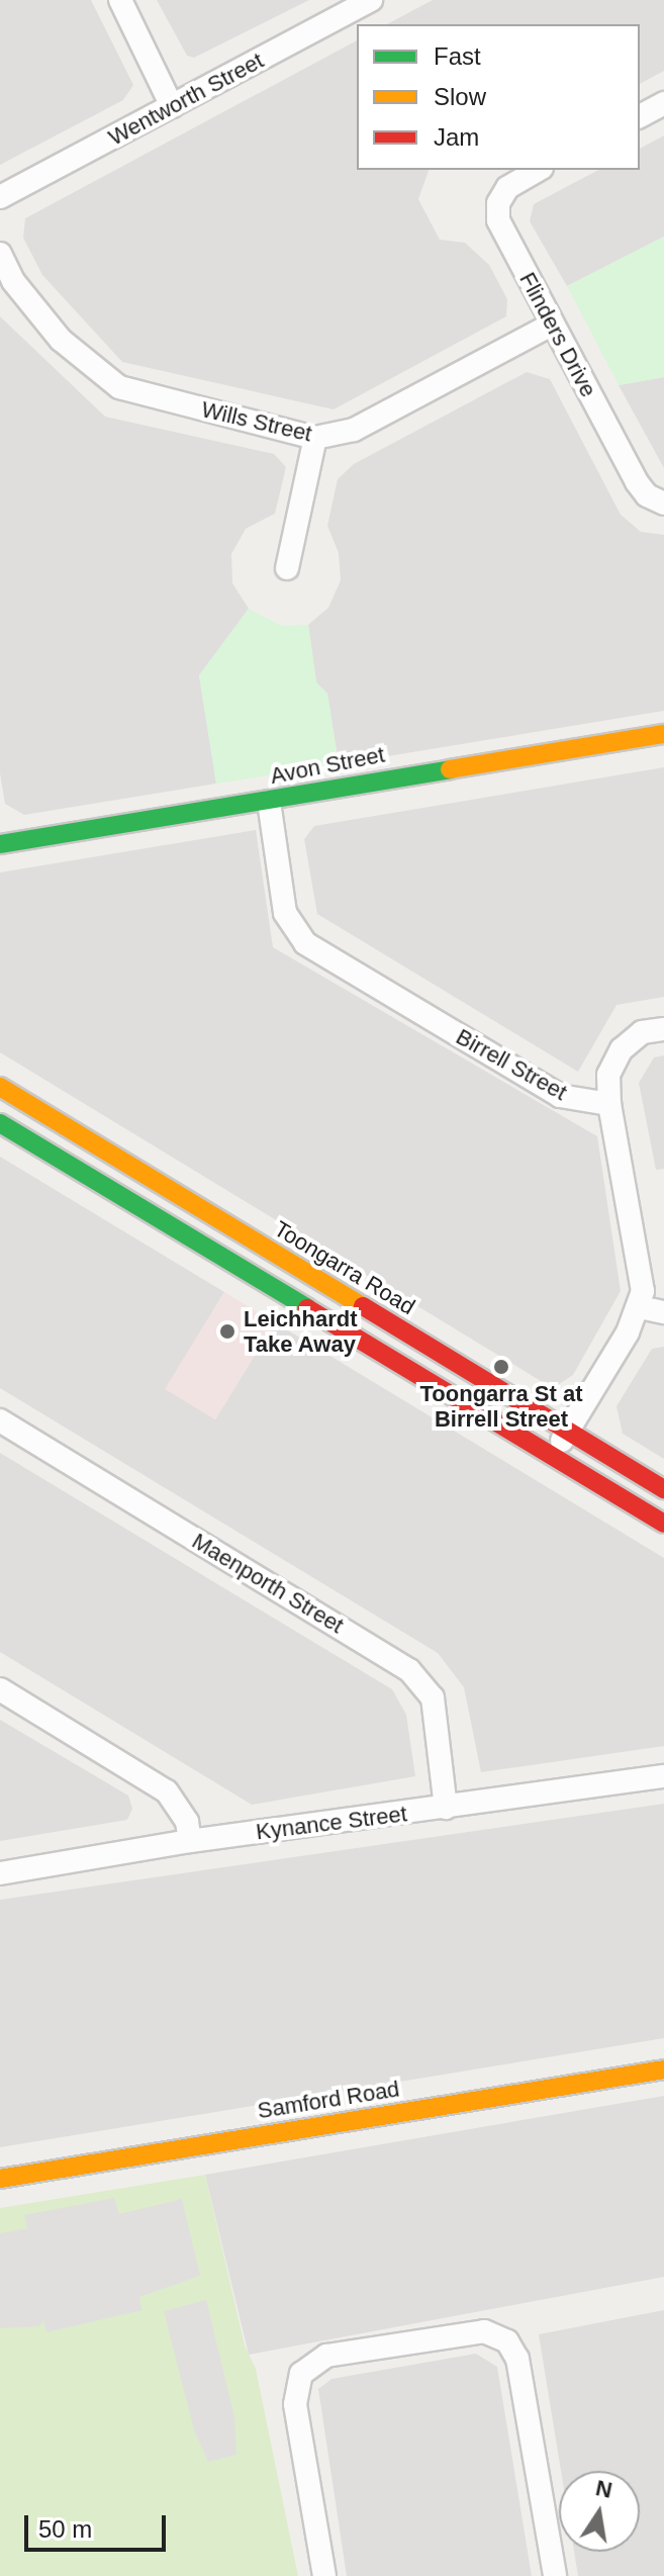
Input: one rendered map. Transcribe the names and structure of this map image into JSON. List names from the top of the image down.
{
  "streets": {
    "main road": ["Avon Street", "Toongarra Road", "Samford Road"],
    "street": [
      "Wentworth Street",
      "Flinders Drive",
      "Wills Street",
      "Birrell Street",
      "Maenporth Street",
      "Kynance Street"
    ]
  },
  "crossings": [
    ["Flinders Drive", "Wills Street"],
    ["Avon Street", "Birrell Street"],
    ["Maenporth Street", "Kynance Street"]
  ],
  "places": ["Leichhardt Take Away", "Toongarra St at Birrell Street"],
  "legend": ["Fast", "Slow", "Jam"],
  "scale_bar": "50 m",
  "north": "top"
}
